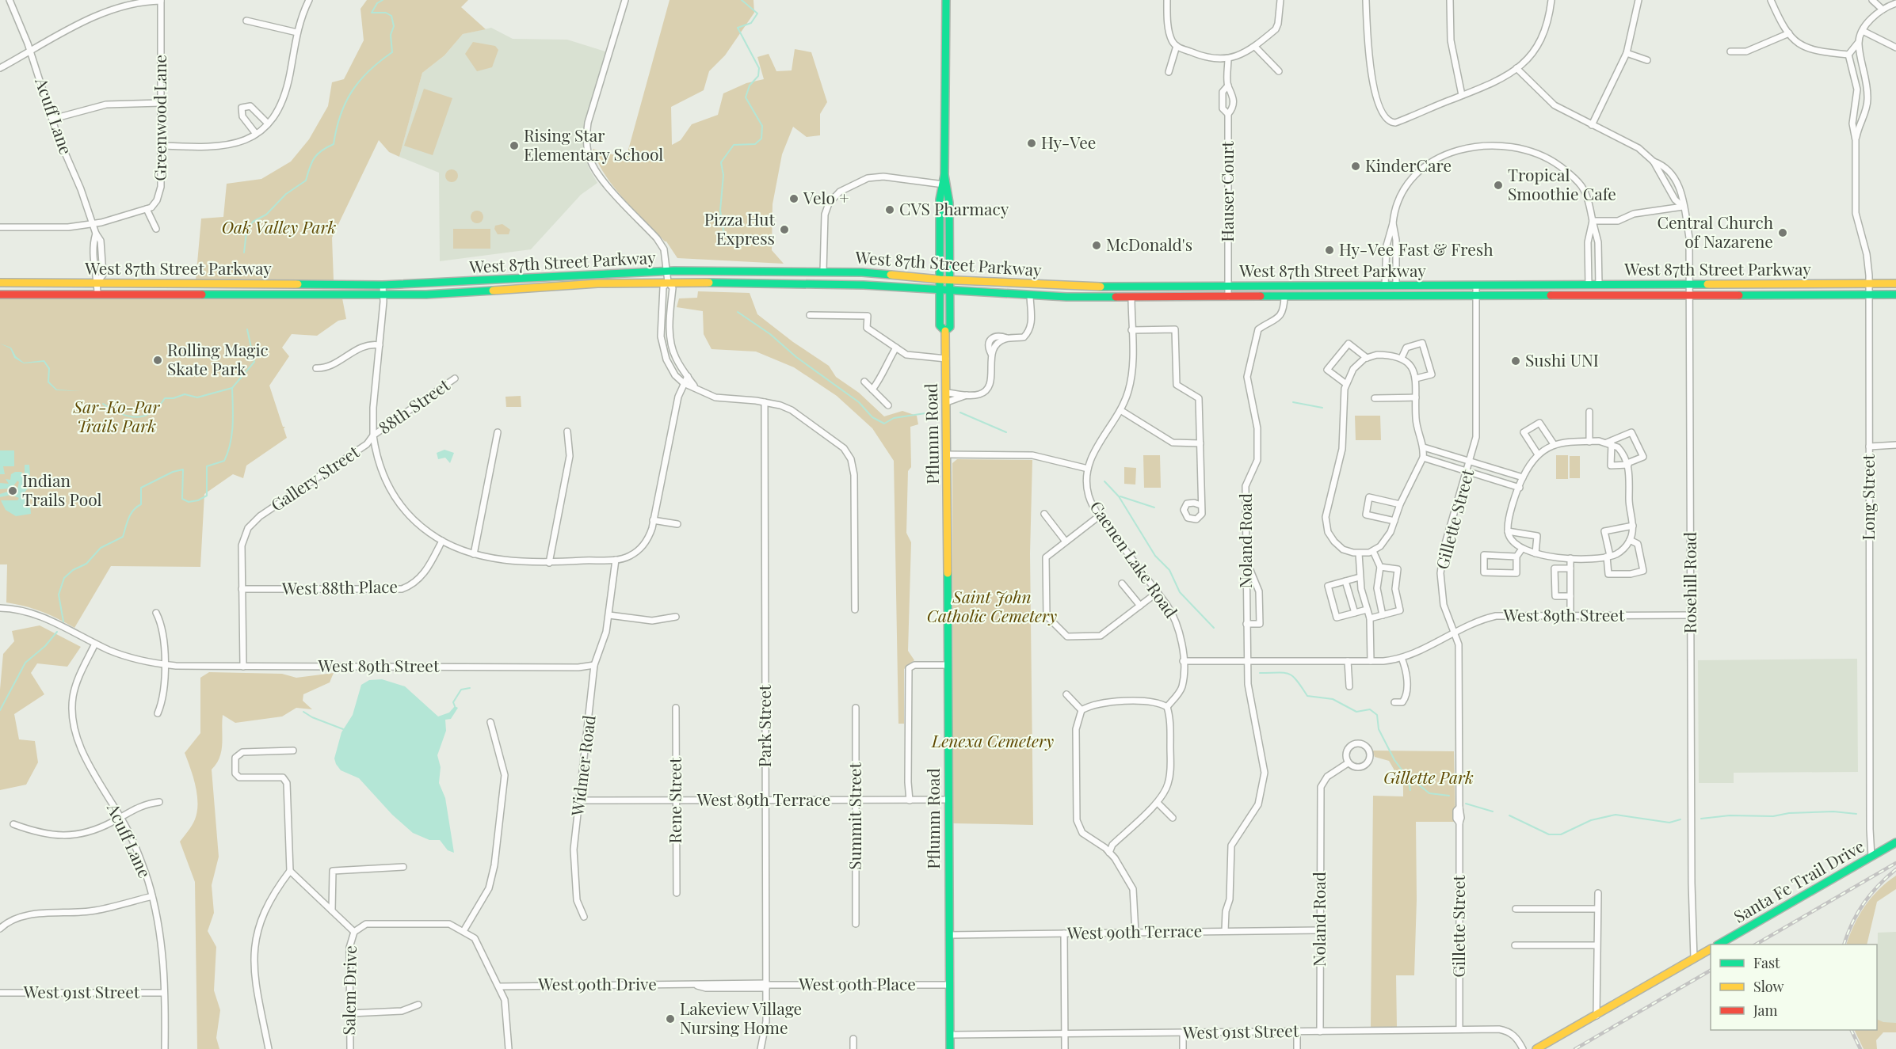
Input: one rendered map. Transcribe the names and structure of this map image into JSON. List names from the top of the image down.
{
  "streets": {
    "main road": ["West 87th Street Parkway", "Pflumm Road", "Santa Fe Trail Drive"],
    "street": [
      "Acuff Lane",
      "Greenwood Lane",
      "Hauser Court",
      "88th Street",
      "Gallery Street",
      "Long Street",
      "Gillette Street",
      "Noland Road",
      "Caenen Lake Road",
      "Rosehill Road",
      "West 88th Place",
      "West 89th Street",
      "Park Street",
      "Widmer Road",
      "Rene Street",
      "West 89th Terrace",
      "Summit Street",
      "West 90th Terrace",
      "West 90th Drive",
      "West 90th Place",
      "Salem Drive",
      "West 91st Street"
    ]
  },
  "crossings": [
    ["Acuff Lane", "West 87th Street Parkway"],
    ["Acuff Lane", "West 89th Street"],
    ["Acuff Lane", "West 91st Street"],
    ["Hauser Court", "West 87th Street Parkway"],
    ["West 87th Street Parkway", "Gallery Street"],
    ["West 87th Street Parkway", "Long Street"],
    ["West 87th Street Parkway", "Gillette Street"],
    ["West 87th Street Parkway", "Noland Road"],
    ["West 87th Street Parkway", "Caenen Lake Road"],
    ["West 87th Street Parkway", "Rosehill Road"],
    ["88th Street", "Gallery Street"],
    ["Pflumm Road", "West 89th Terrace"],
    ["Pflumm Road", "West 90th Terrace"],
    ["Pflumm Road", "West 90th Place"],
    ["Pflumm Road", "West 91st Street"],
    ["Gallery Street", "West 88th Place"],
    ["Gallery Street", "West 89th Street"],
    ["Long Street", "Santa Fe Trail Drive"],
    ["Gillette Street", "West 89th Street"],
    ["Gillette Street", "West 91st Street"],
    ["Noland Road", "West 89th Street"],
    ["Noland Road", "West 90th Terrace"],
    ["Noland Road", "West 91st Street"],
    ["Rosehill Road", "West 89th Street"],
    ["West 89th Street", "Widmer Road"],
    ["Park Street", "West 89th Terrace"],
    ["Park Street", "West 90th Drive"],
    ["Park Street", "West 90th Place"],
    ["Widmer Road", "West 89th Terrace"],
    ["Rene Street", "West 89th Terrace"],
    ["West 89th Terrace", "Summit Street"],
    ["West 90th Drive", "West 90th Place"]
  ],
  "parks": [
    "Oak Valley Park",
    "Sar-Ko-Par Trails Park",
    "Saint John Catholic Cemetery",
    "Lenexa Cemetery",
    "Gillette Park"
  ],
  "places": [
    "Hy-Vee",
    "Rising Star Elementary School",
    "KinderCare",
    "Tropical Smoothie Cafe",
    "Velo +",
    "CVS Pharmacy",
    "Pizza Hut Express",
    "Central Church of Nazarene",
    "McDonald's",
    "Hy-Vee Fast & Fresh",
    "Rolling Magic Skate Park",
    "Sushi UNI",
    "Indian Trails Pool",
    "Lakeview Village Nursing Home"
  ],
  "legend": ["Fast", "Slow", "Jam"]
}
